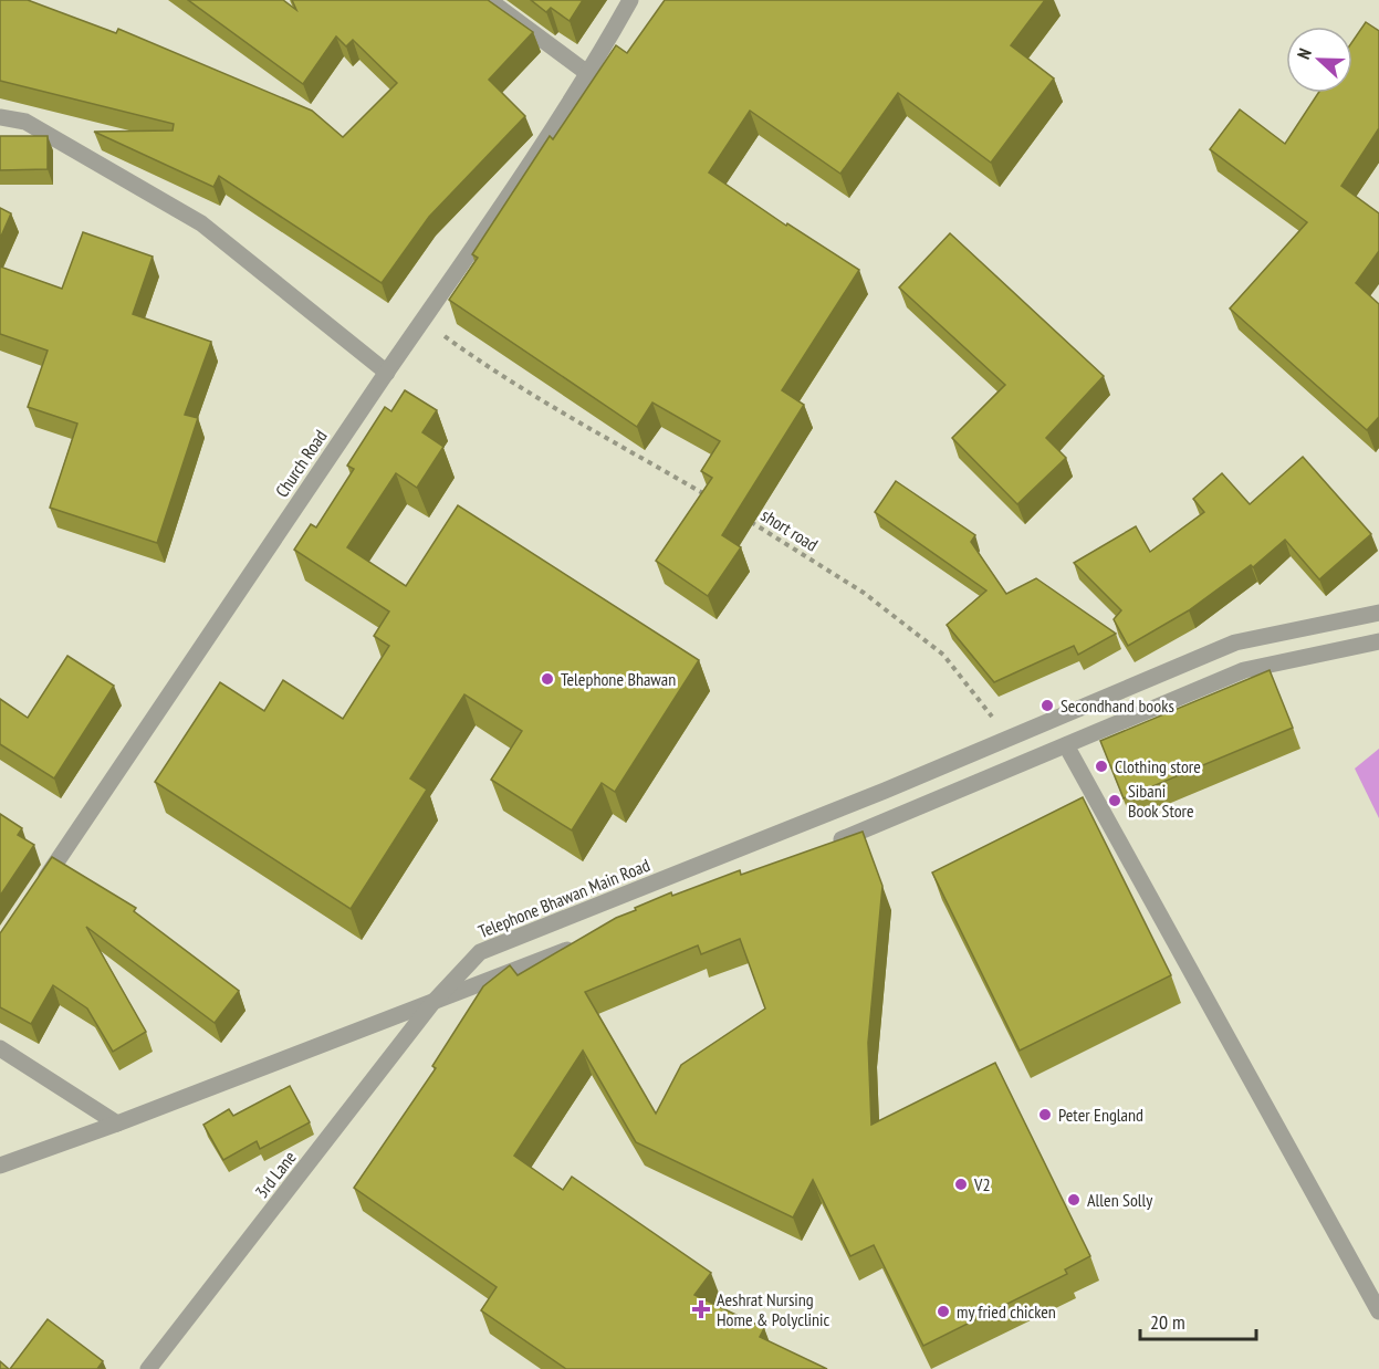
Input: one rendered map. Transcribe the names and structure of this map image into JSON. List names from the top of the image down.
{
  "streets": {
    "street": ["Church Road", "Telephone Bhawan Main Road", "3rd Lane"],
    "path": ["short road"]
  },
  "crossings": [
    ["short road", "Telephone Bhawan Main Road"],
    ["Telephone Bhawan Main Road", "3rd Lane"]
  ],
  "places": {
    "other": [
      "Telephone Bhawan",
      "Secondhand books",
      "Clothing store",
      "Sibani Book Store",
      "Peter England",
      "V2",
      "Allen Solly",
      "my fried chicken"
    ],
    "health": ["Aeshrat Nursing Home & Polyclinic"]
  },
  "scale_bar": "20 m",
  "north": "left"
}
